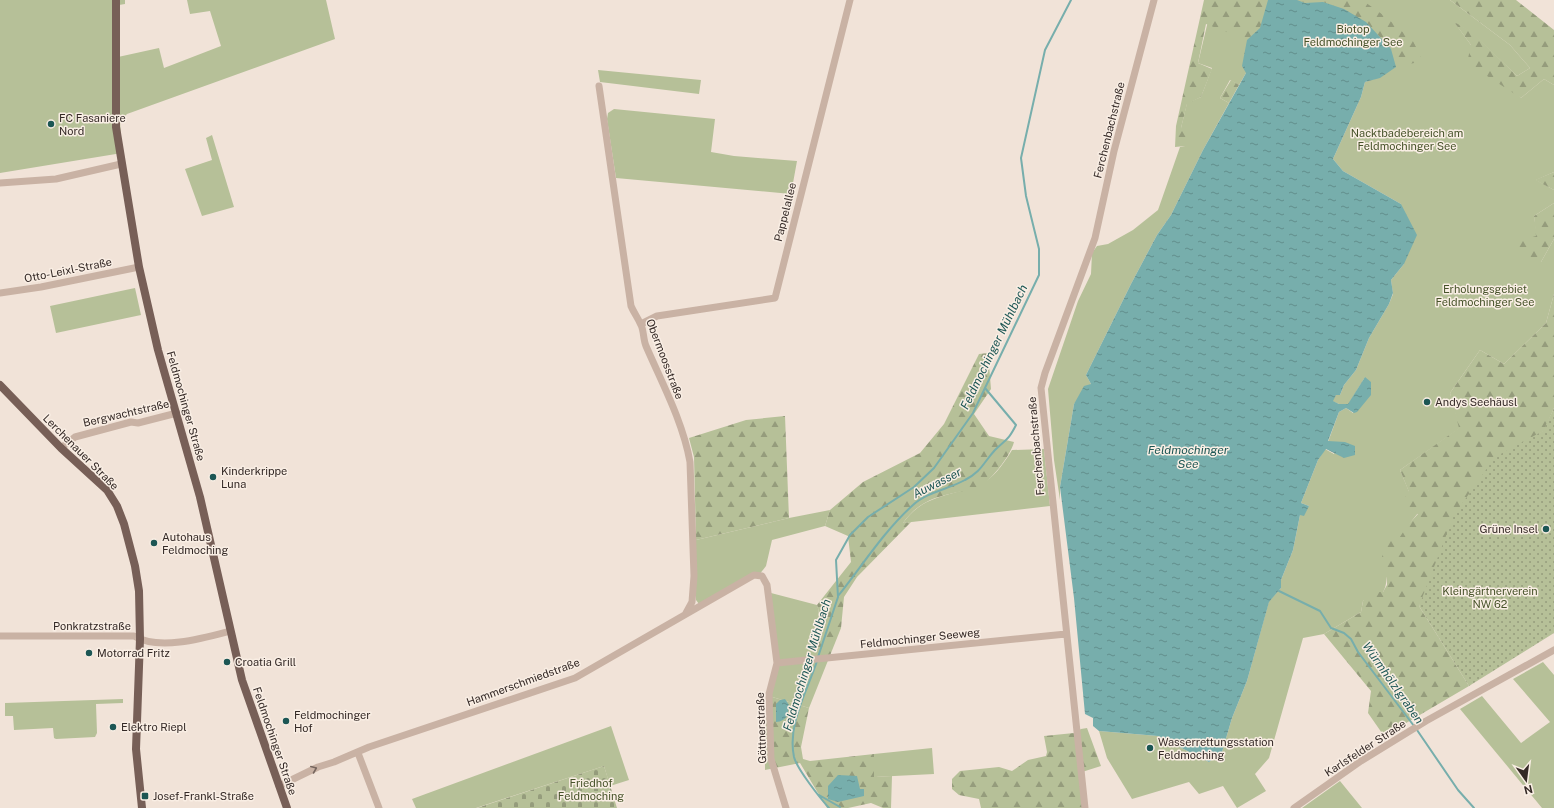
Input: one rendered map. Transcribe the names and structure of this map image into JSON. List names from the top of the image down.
{
  "streets": {
    "main road": ["Feldmochinger Straße", "Lerchenauer Straße"],
    "street": [
      "Ferchenbachstraße",
      "Pappelallee",
      "Otto-Leixl-Straße",
      "Obermoosstraße",
      "Bergwachtstraße",
      "Ponkratzstraße",
      "Feldmochinger Seeweg",
      "Hammerschmiedstraße",
      "Göttnerstraße",
      "Karlsfelder Straße"
    ]
  },
  "crossings": [
    ["Ferchenbachstraße", "Feldmochinger Seeweg"],
    ["Pappelallee", "Obermoosstraße"],
    ["Otto-Leixl-Straße", "Feldmochinger Straße"],
    ["Obermoosstraße", "Hammerschmiedstraße"],
    ["Feldmochinger Straße", "Bergwachtstraße"],
    ["Feldmochinger Straße", "Ponkratzstraße"],
    ["Feldmochinger Straße", "Hammerschmiedstraße"],
    ["Bergwachtstraße", "Lerchenauer Straße"],
    ["Lerchenauer Straße", "Ponkratzstraße"],
    ["Feldmochinger Seeweg", "Göttnerstraße"],
    ["Hammerschmiedstraße", "Göttnerstraße"]
  ],
  "water": [
    "Feldmochinger Mühlbach",
    "Feldmochinger See",
    "Auwasser",
    "Würmhölzlgraben"
  ],
  "parks": [
    "Biotop Feldmochinger See",
    "Nacktbadebereich am Feldmochinger See",
    "Erholungsgebiet Feldmochinger See",
    "Kleingärtnerverein NW 62",
    "Friedhof Feldmoching"
  ],
  "places": {
    "other": [
      "FC Fasaniere Nord",
      "Andys Seehäusl",
      "Kinderkrippe Luna",
      "Grüne Insel",
      "Autohaus Feldmoching",
      "Motorrad Fritz",
      "Croatia Grill",
      "Feldmochinger Hof",
      "Elektro Riepl",
      "Wasserrettungsstation Feldmoching"
    ],
    "transit": ["Josef-Frankl-Straße"]
  },
  "north": "bottom"
}
